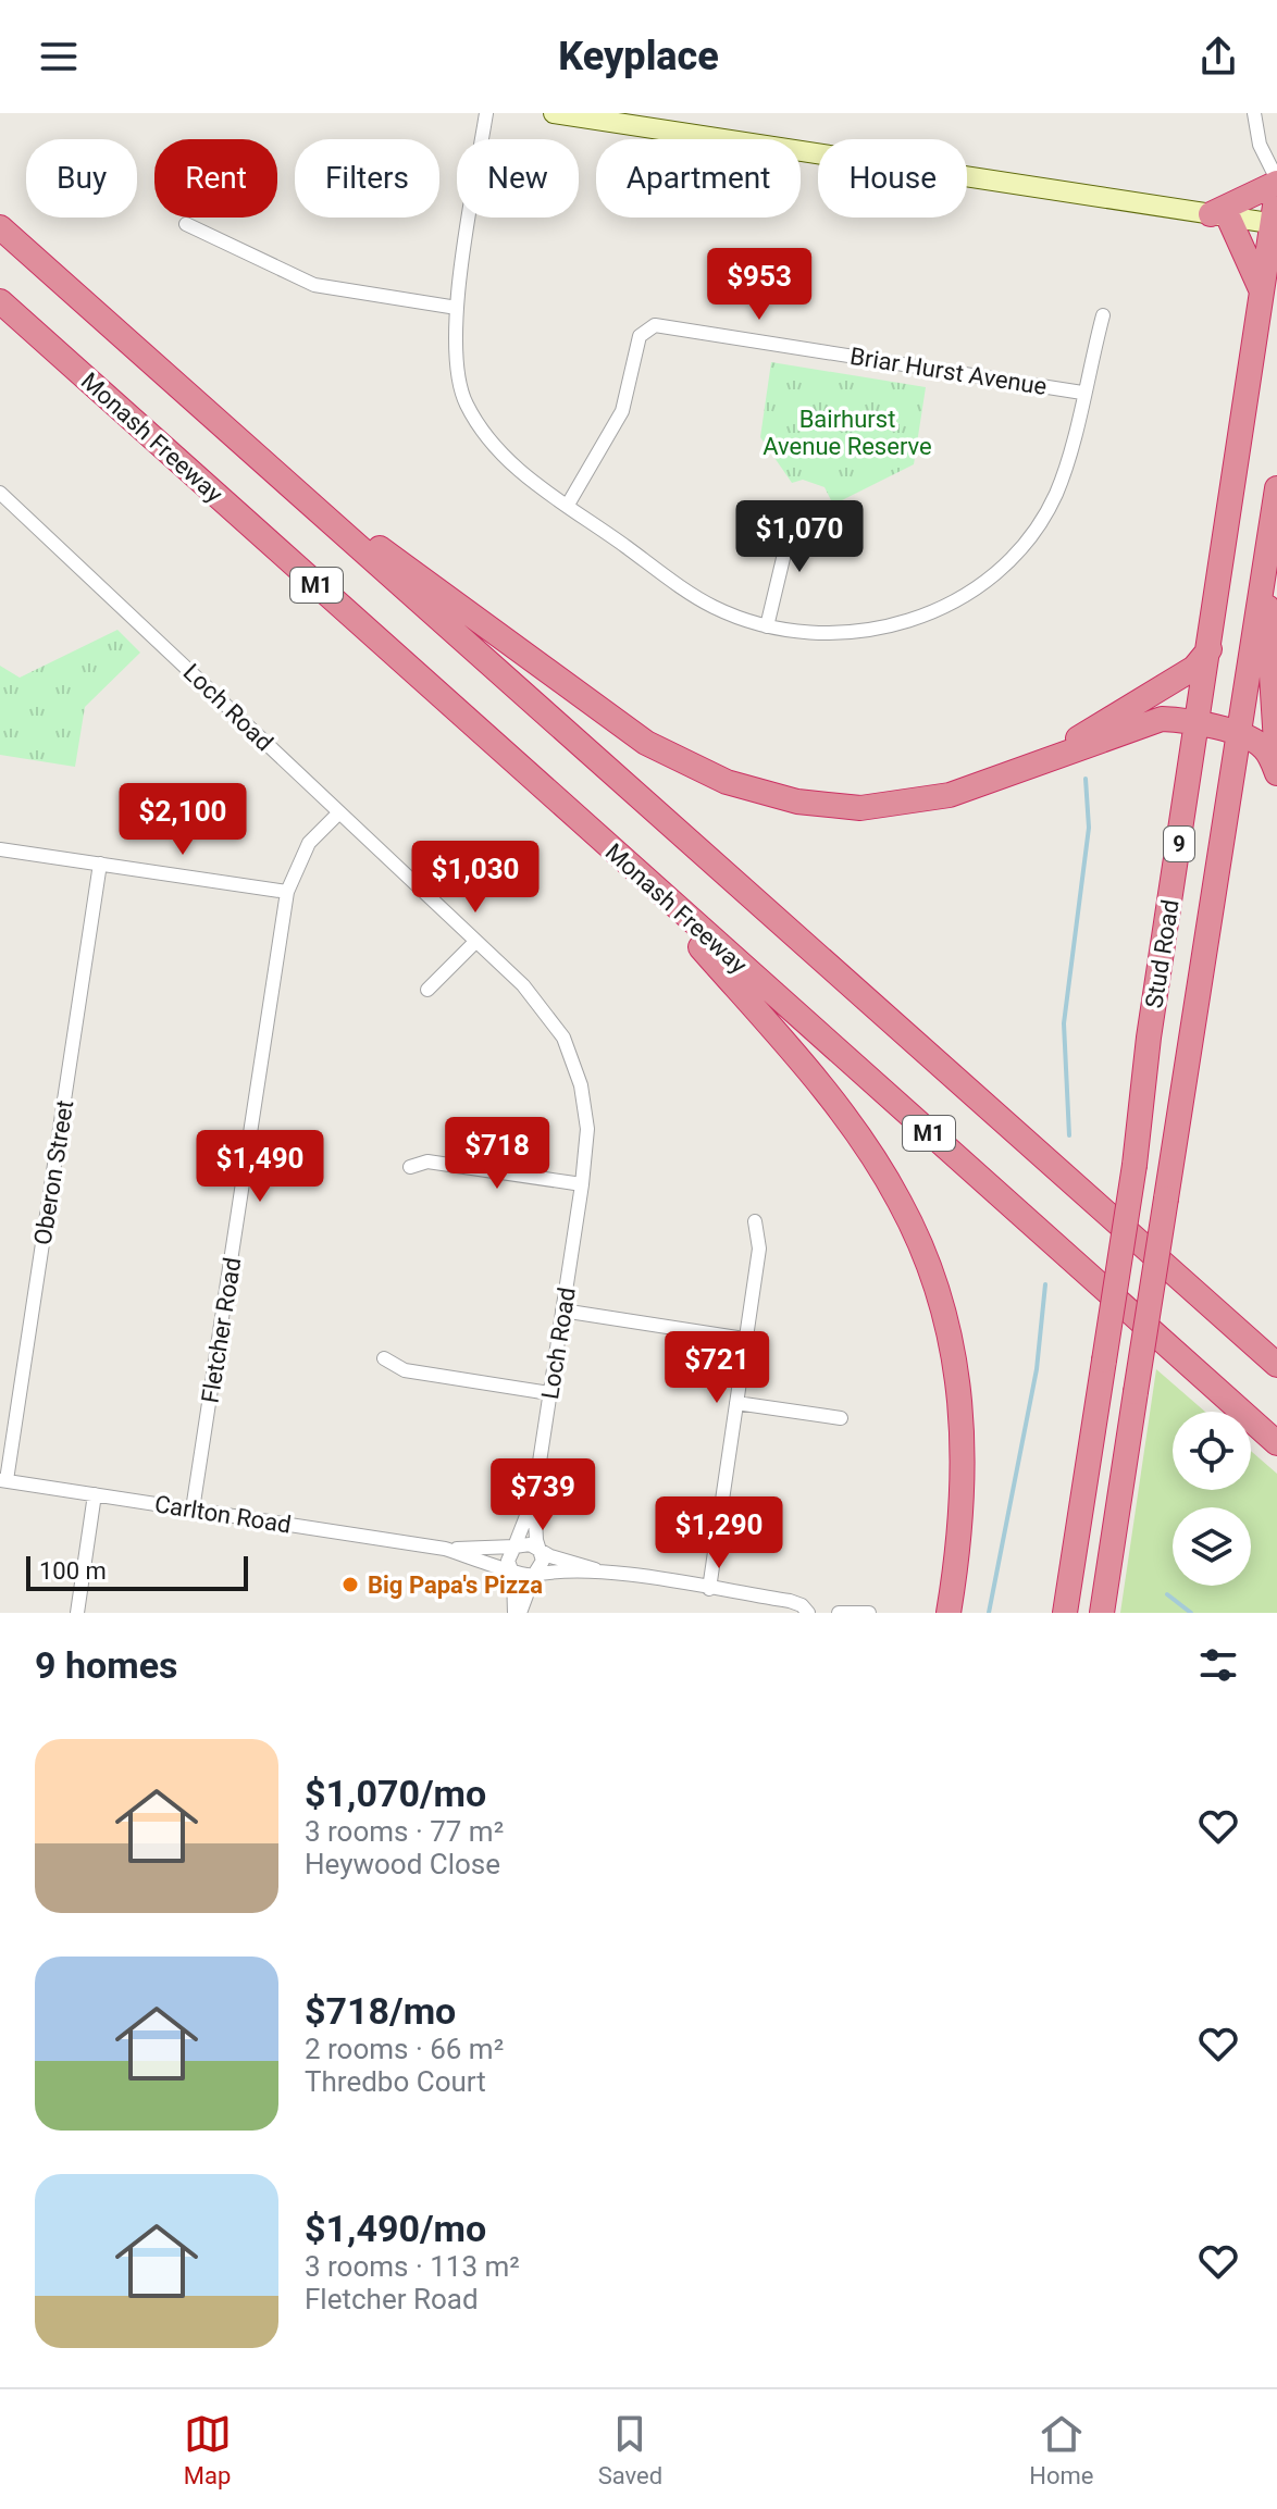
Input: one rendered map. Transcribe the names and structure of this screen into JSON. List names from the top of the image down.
{
  "streets": {
    "highway": [
      "Monash Freeway",
      "M1",
      "9",
      "Stud Road"
    ],
    "street": [
      "Briar Hurst Avenue",
      "Loch Road",
      "Oberon Street",
      "Fletcher Road",
      "Carlton Road"
    ]
  },
  "crossings": [
    ["Loch Road", "Fletcher Road"],
    ["Loch Road", "Carlton Road"],
    ["Oberon Street", "Carlton Road"],
    ["Fletcher Road", "Carlton Road"]
  ],
  "parks": ["Bairhurst Avenue Reserve"],
  "places": ["Big Papa's Pizza"],
  "scale_bar": "100 m",
  "page": {
    "header": "Keyplace",
    "chip": [
      "Buy",
      "Rent",
      "Filters",
      "New",
      "Apartment",
      "House"
    ],
    "price": [
      "$953",
      "$1,070",
      "$2,100",
      "$1,030",
      "$718",
      "$1,490",
      "$721",
      "$739",
      "$1,290"
    ],
    "scale": "100 m",
    "heading": "9 homes",
    "list": [
      {
        "name": "$1,070/mo",
        "note": "3 rooms · 77 m² · Heywood Close"
      },
      {
        "name": "$718/mo",
        "note": "2 rooms · 66 m² · Thredbo Court"
      },
      {
        "name": "$1,490/mo",
        "note": "3 rooms · 113 m² · Fletcher Road"
      }
    ],
    "tabs": ["Map", "Saved", "Home"]
  }
}
